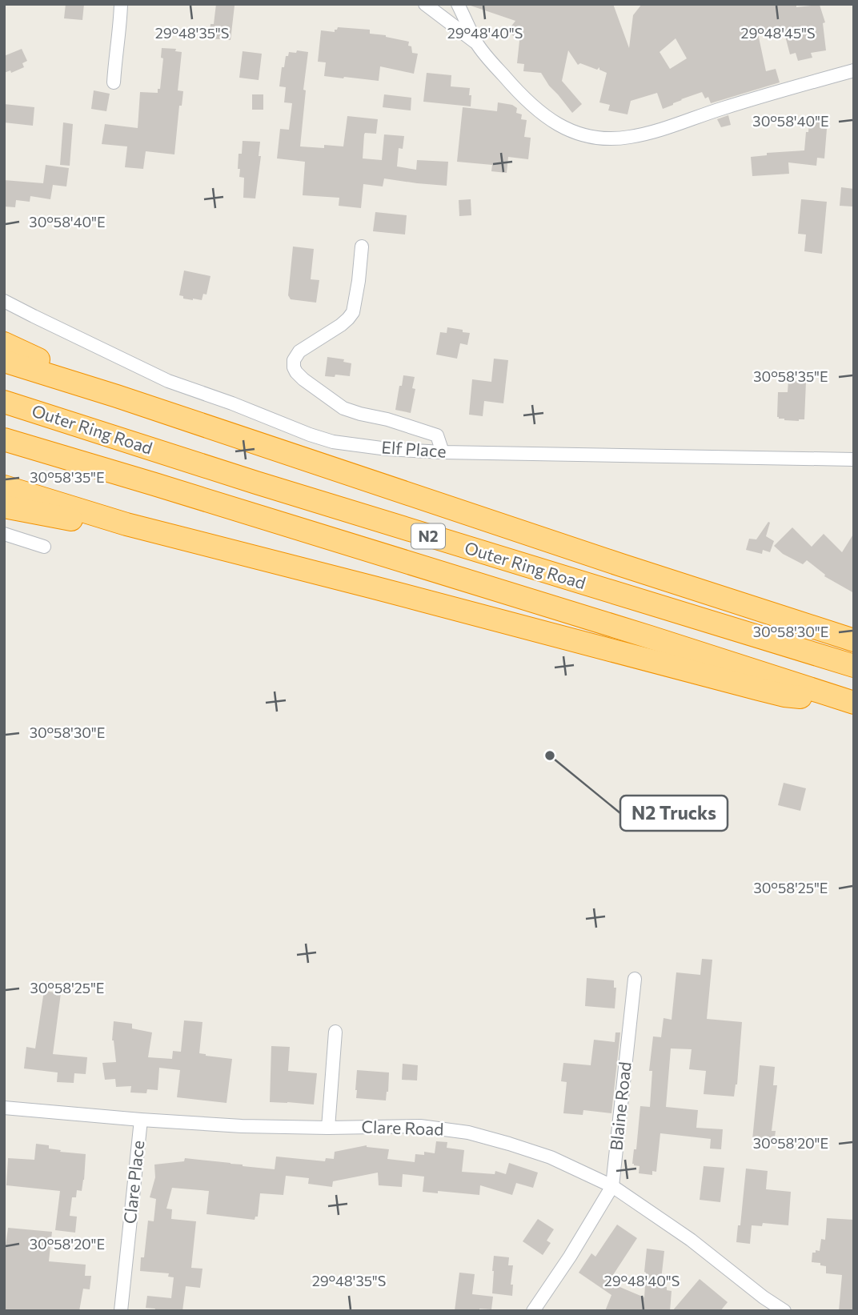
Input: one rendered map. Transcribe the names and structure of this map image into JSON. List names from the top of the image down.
{
  "streets": {
    "highway": ["Outer Ring Road", "N2"],
    "street": [
      "Elf Place",
      "Blaine Road",
      "Clare Road",
      "Clare Place"
    ]
  },
  "crossings": [
    ["Blaine Road", "Clare Road"],
    ["Clare Road", "Clare Place"]
  ],
  "places": ["N2 Trucks"],
  "coordinates": [
    "29°48'35\"S",
    "29°48'40\"S",
    "29°48'45\"S",
    "30°58'40\"E",
    "30°58'35\"E",
    "30°58'30\"E",
    "30°58'25\"E",
    "30°58'20\"E"
  ]
}
